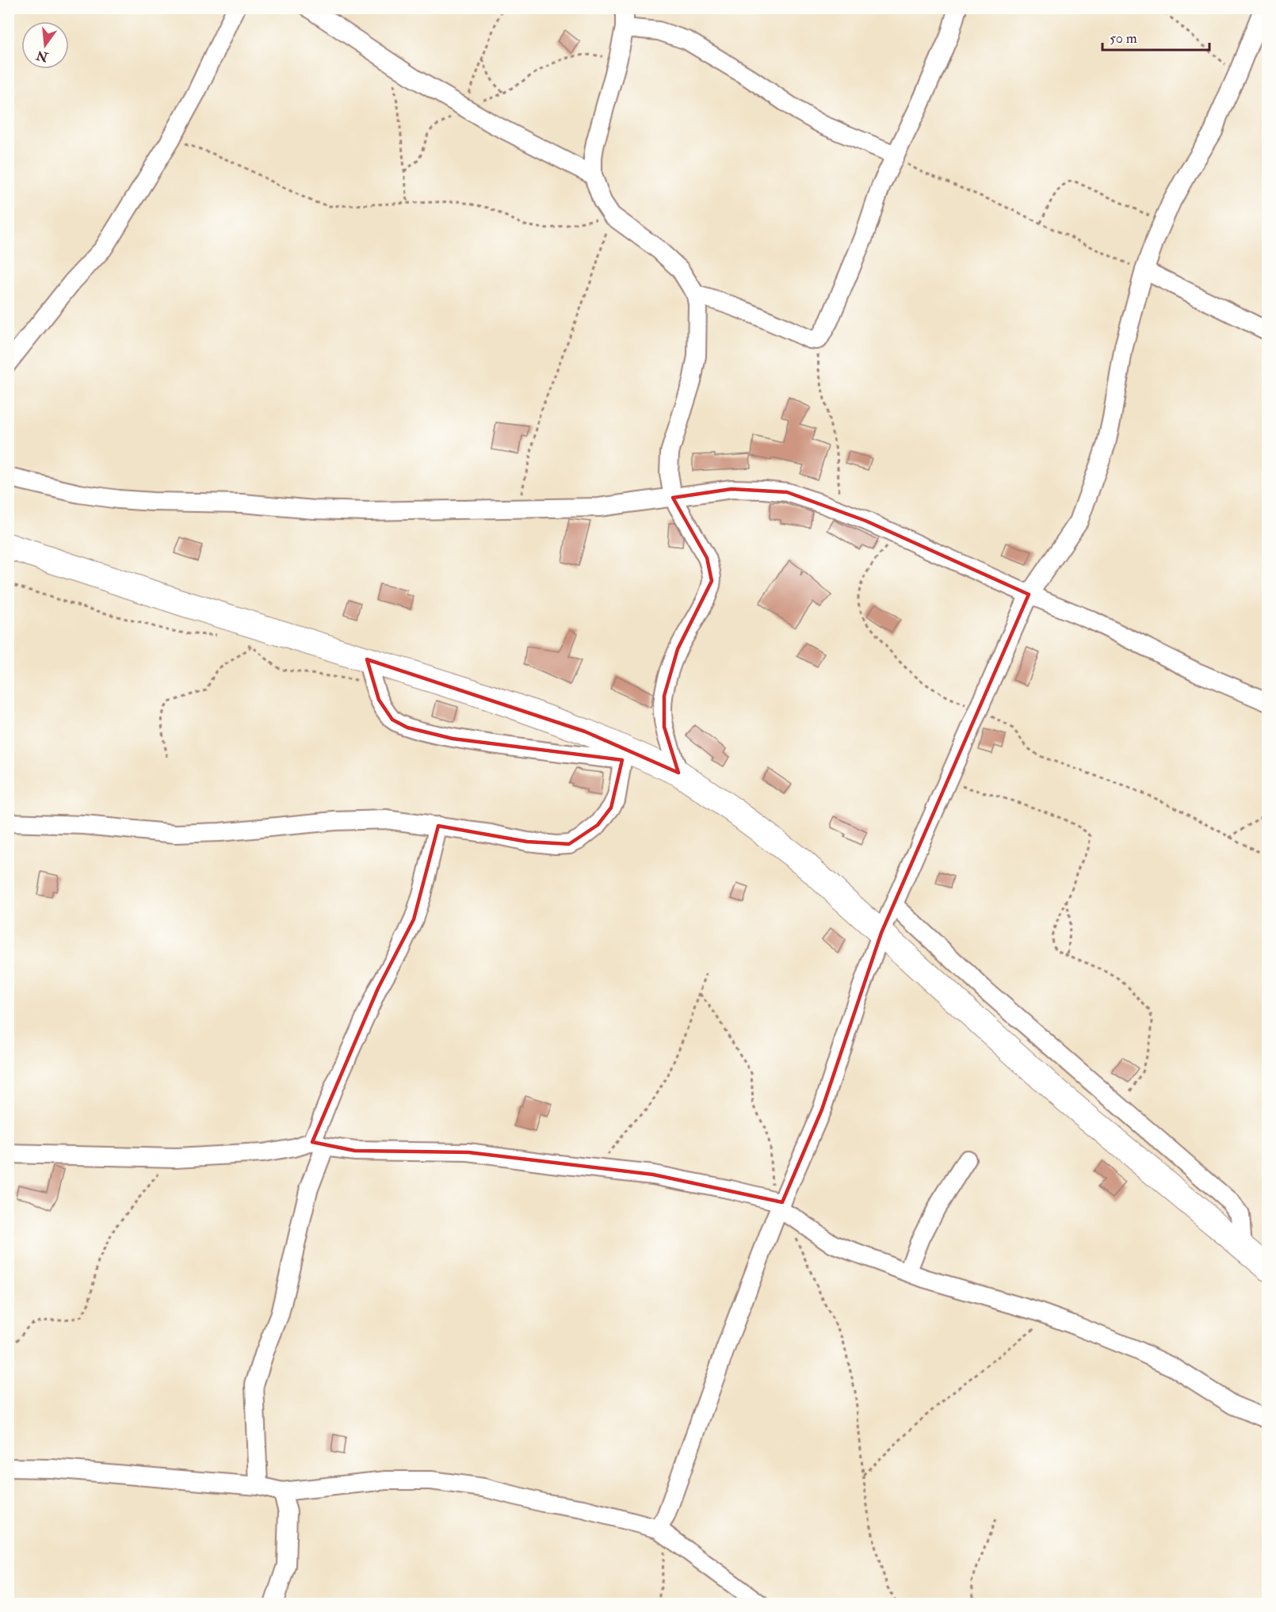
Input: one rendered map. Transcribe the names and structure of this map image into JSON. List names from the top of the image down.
{
  "scale_bar": "50 m",
  "north": "bottom"
}
